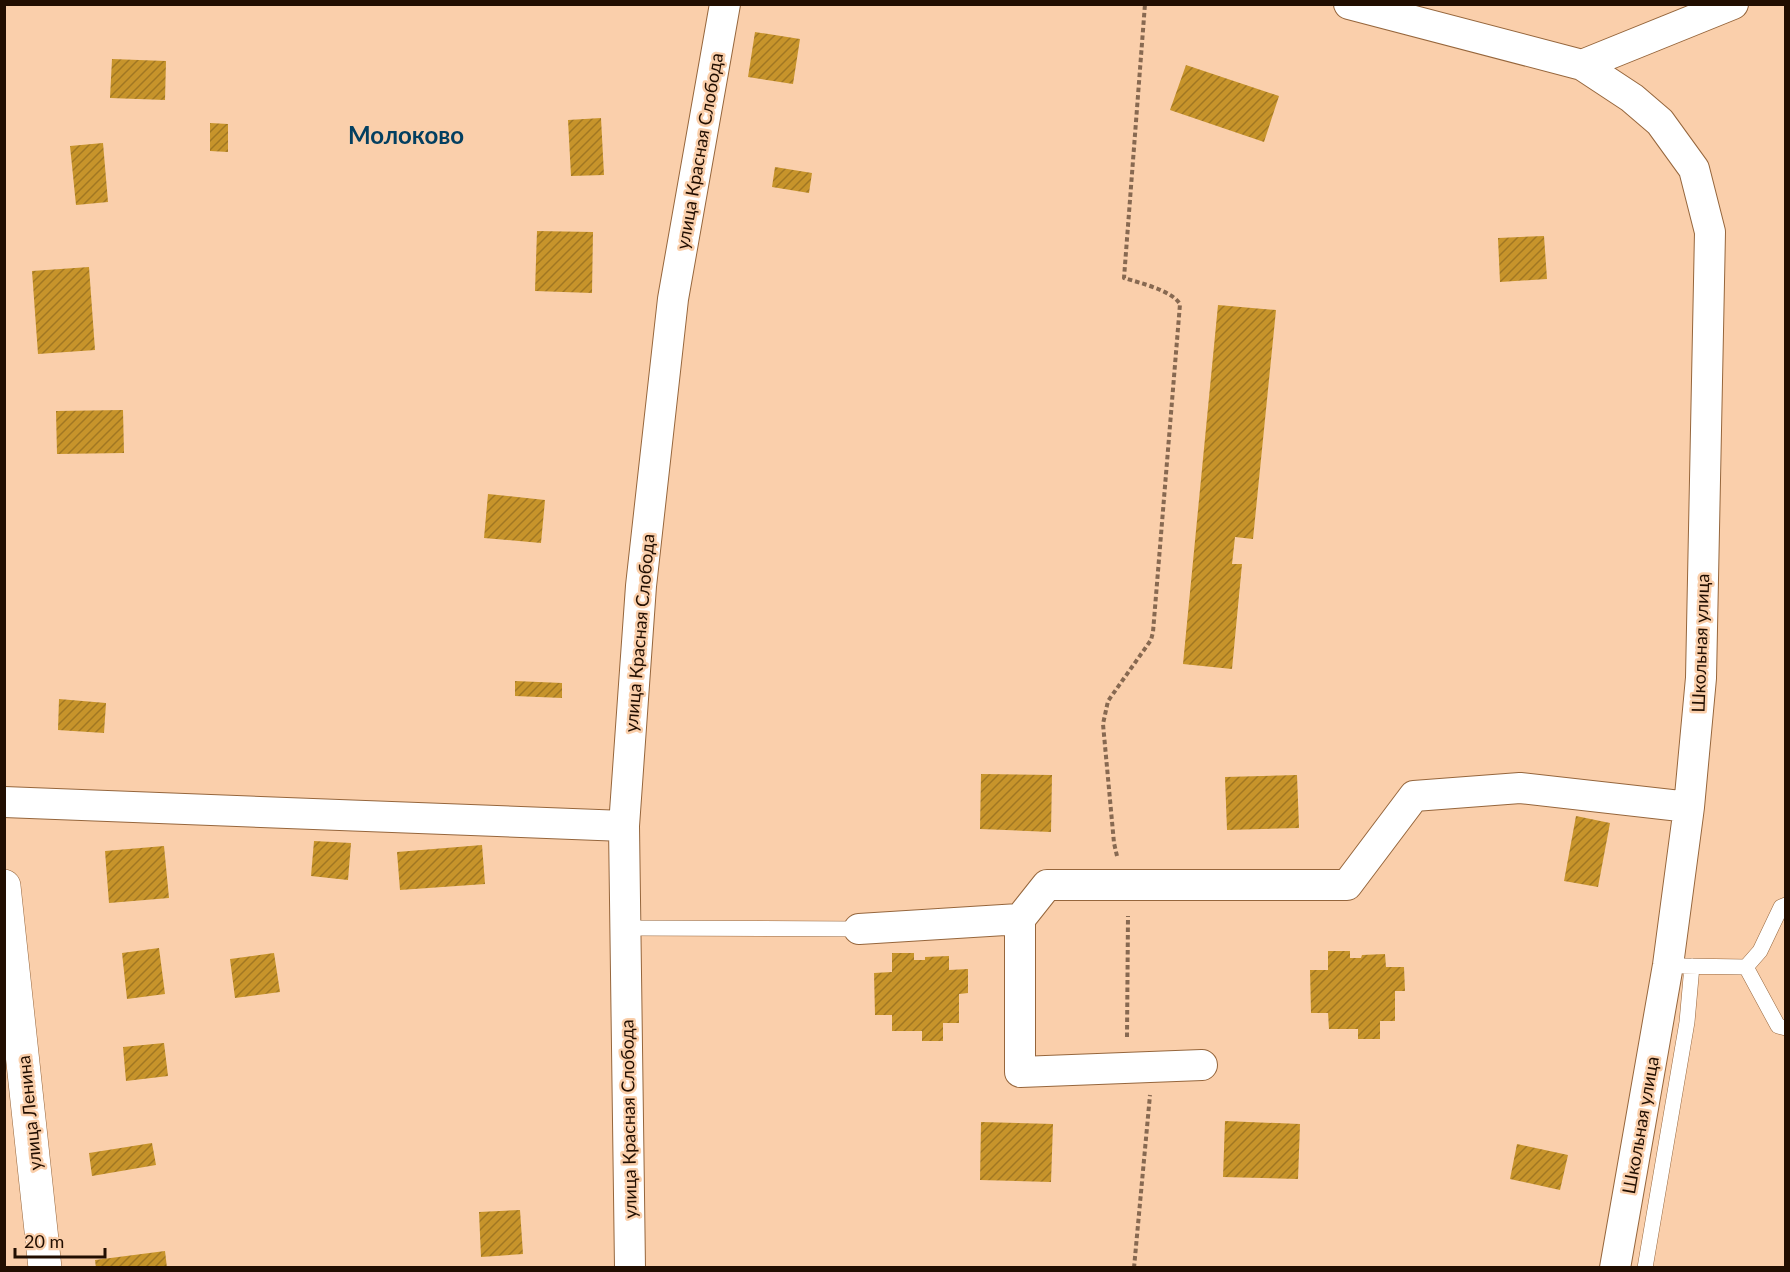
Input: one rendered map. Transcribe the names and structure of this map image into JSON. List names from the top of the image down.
{
  "streets": {
    "main road": ["улица Ленина"],
    "street": ["улица Красная Слобода", "Школьная улица"]
  },
  "districts": ["Молоково"],
  "scale_bar": "20 m"
}
